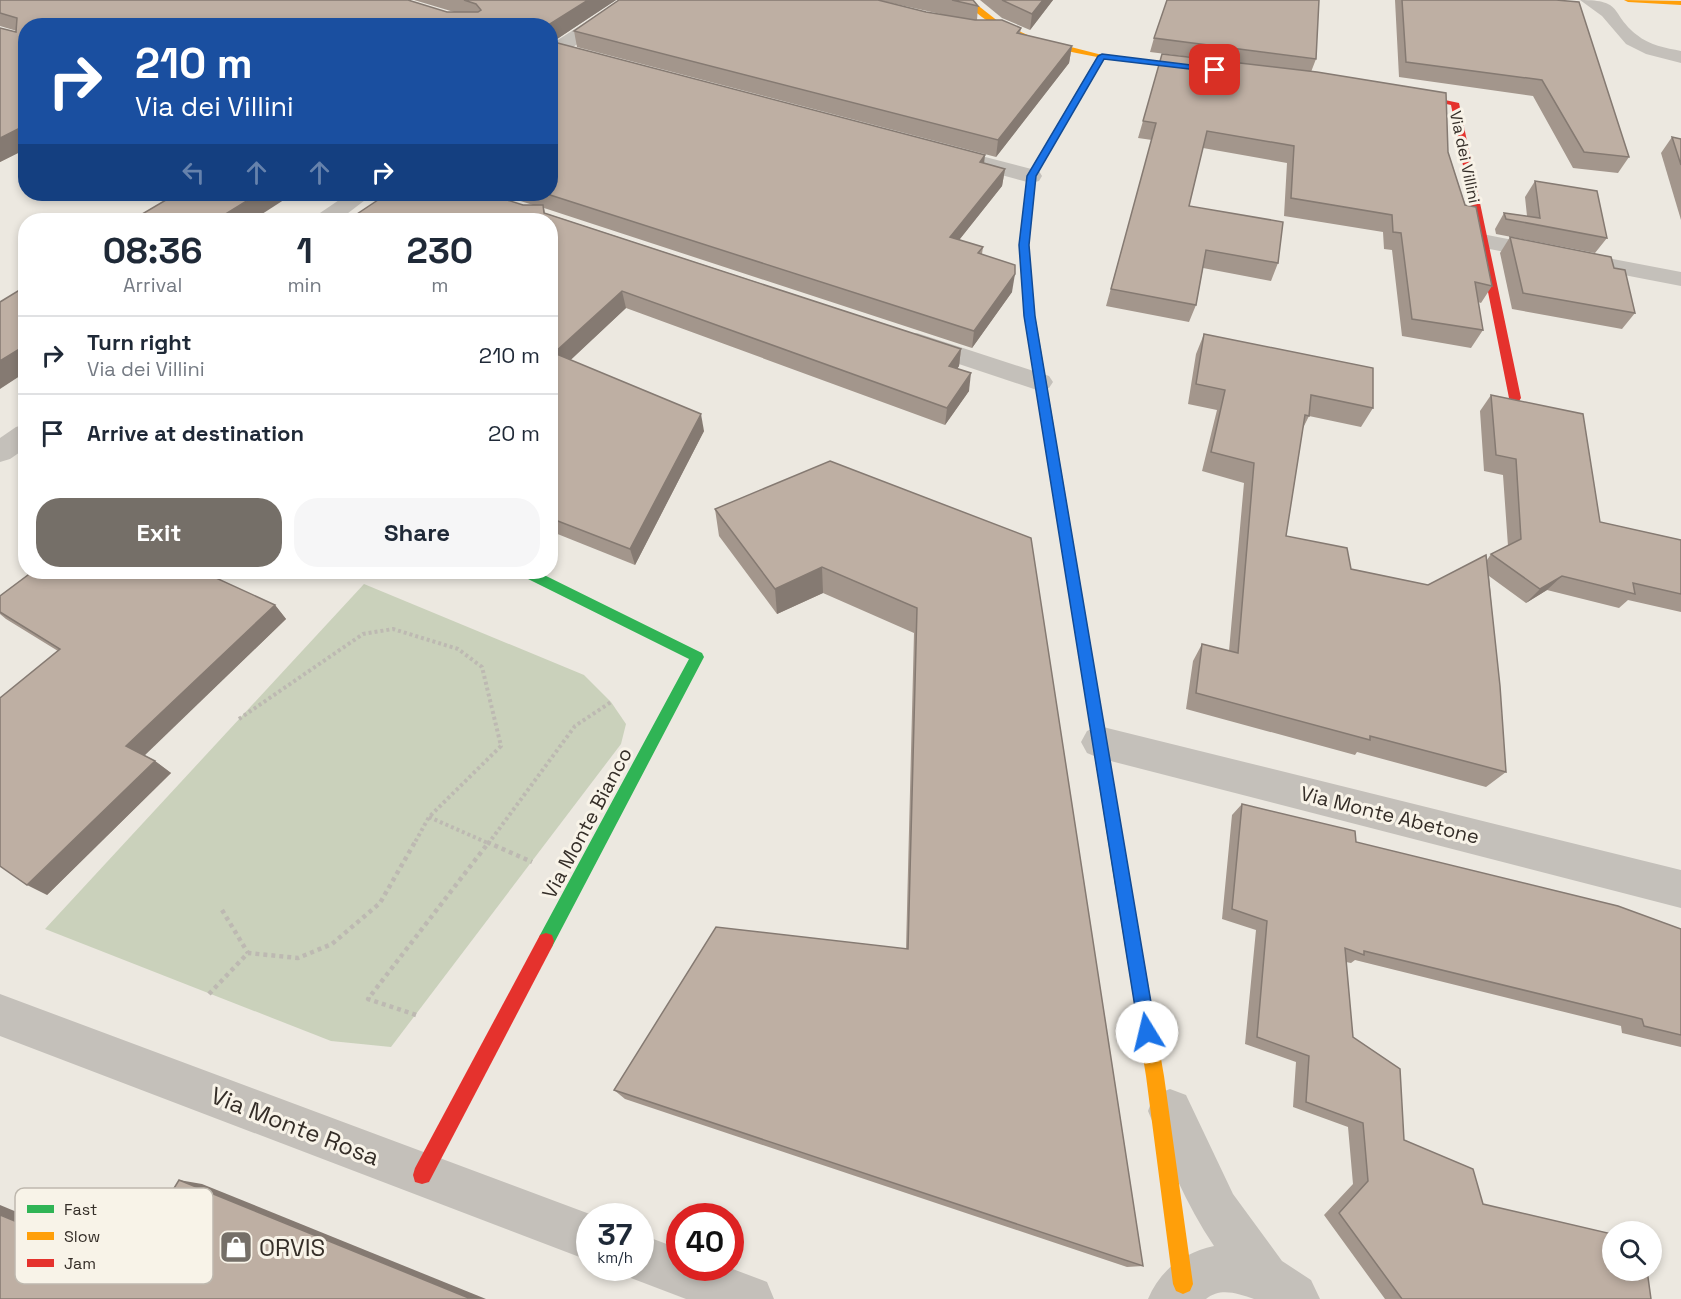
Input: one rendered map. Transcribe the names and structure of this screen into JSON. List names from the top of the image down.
{
  "streets": {
    "street": [
      "Via dei Villini",
      "Via Monte Abetone",
      "Via Monte Bianco",
      "Via Monte Rosa"
    ]
  },
  "crossings": [
    ["Via Monte Bianco", "Via Monte Rosa"]
  ],
  "places": {
    "shop": ["ORVIS"]
  },
  "legend": ["Fast", "Slow", "Jam"],
  "page": {
    "turn": ["210 m", "Via dei Villini"],
    "eta": [
      "08:36",
      "Arrival",
      "1",
      "min",
      "230",
      "m"
    ],
    "list": [
      {
        "name": "Turn right",
        "note": "Via dei Villini",
        "value": "210 m"
      },
      {
        "name": "Arrive at destination",
        "value": "20 m"
      }
    ],
    "buttons": ["Exit", "Share"],
    "speed": "37 km/h",
    "limit": "40"
  }
}
